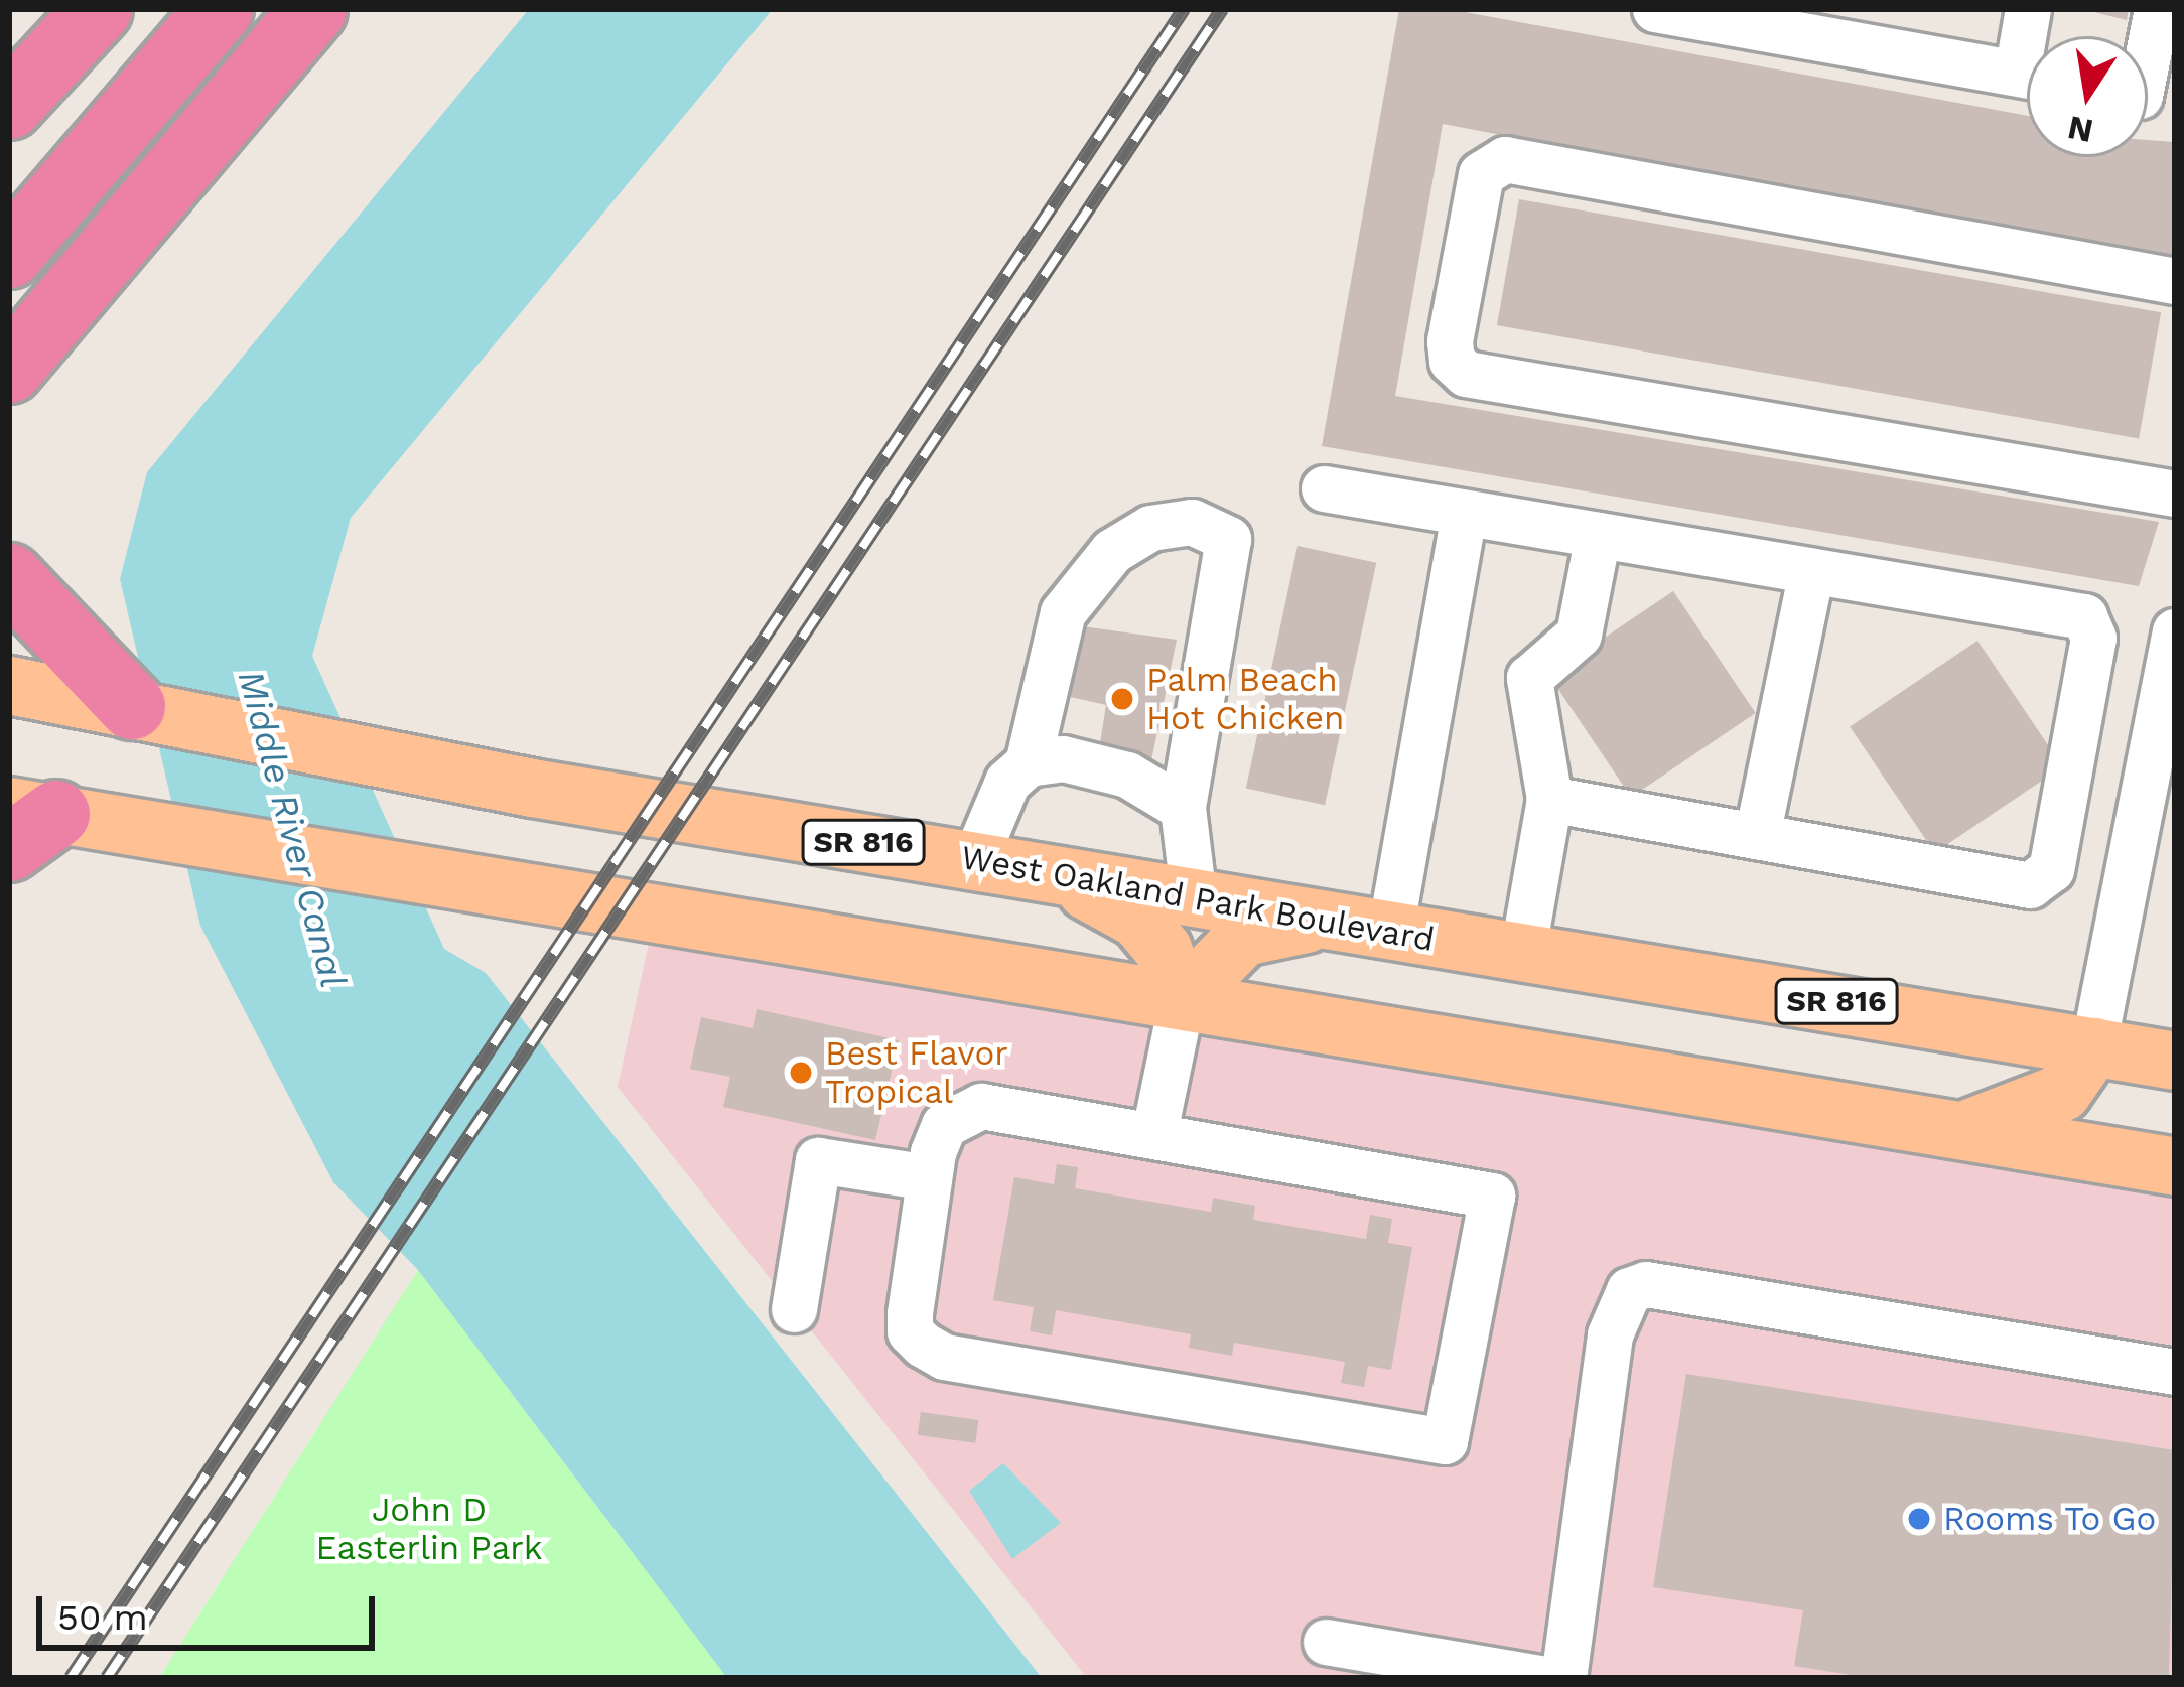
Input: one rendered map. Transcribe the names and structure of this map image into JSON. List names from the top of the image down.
{
  "streets": {
    "main road": ["SR 816", "West Oakland Park Boulevard"]
  },
  "water": ["Middle River Canal"],
  "parks": ["John D Easterlin Park"],
  "places": ["Palm Beach Hot Chicken", "Best Flavor Tropical", "Rooms To Go"],
  "scale_bar": "50 m",
  "north": "bottom"
}
